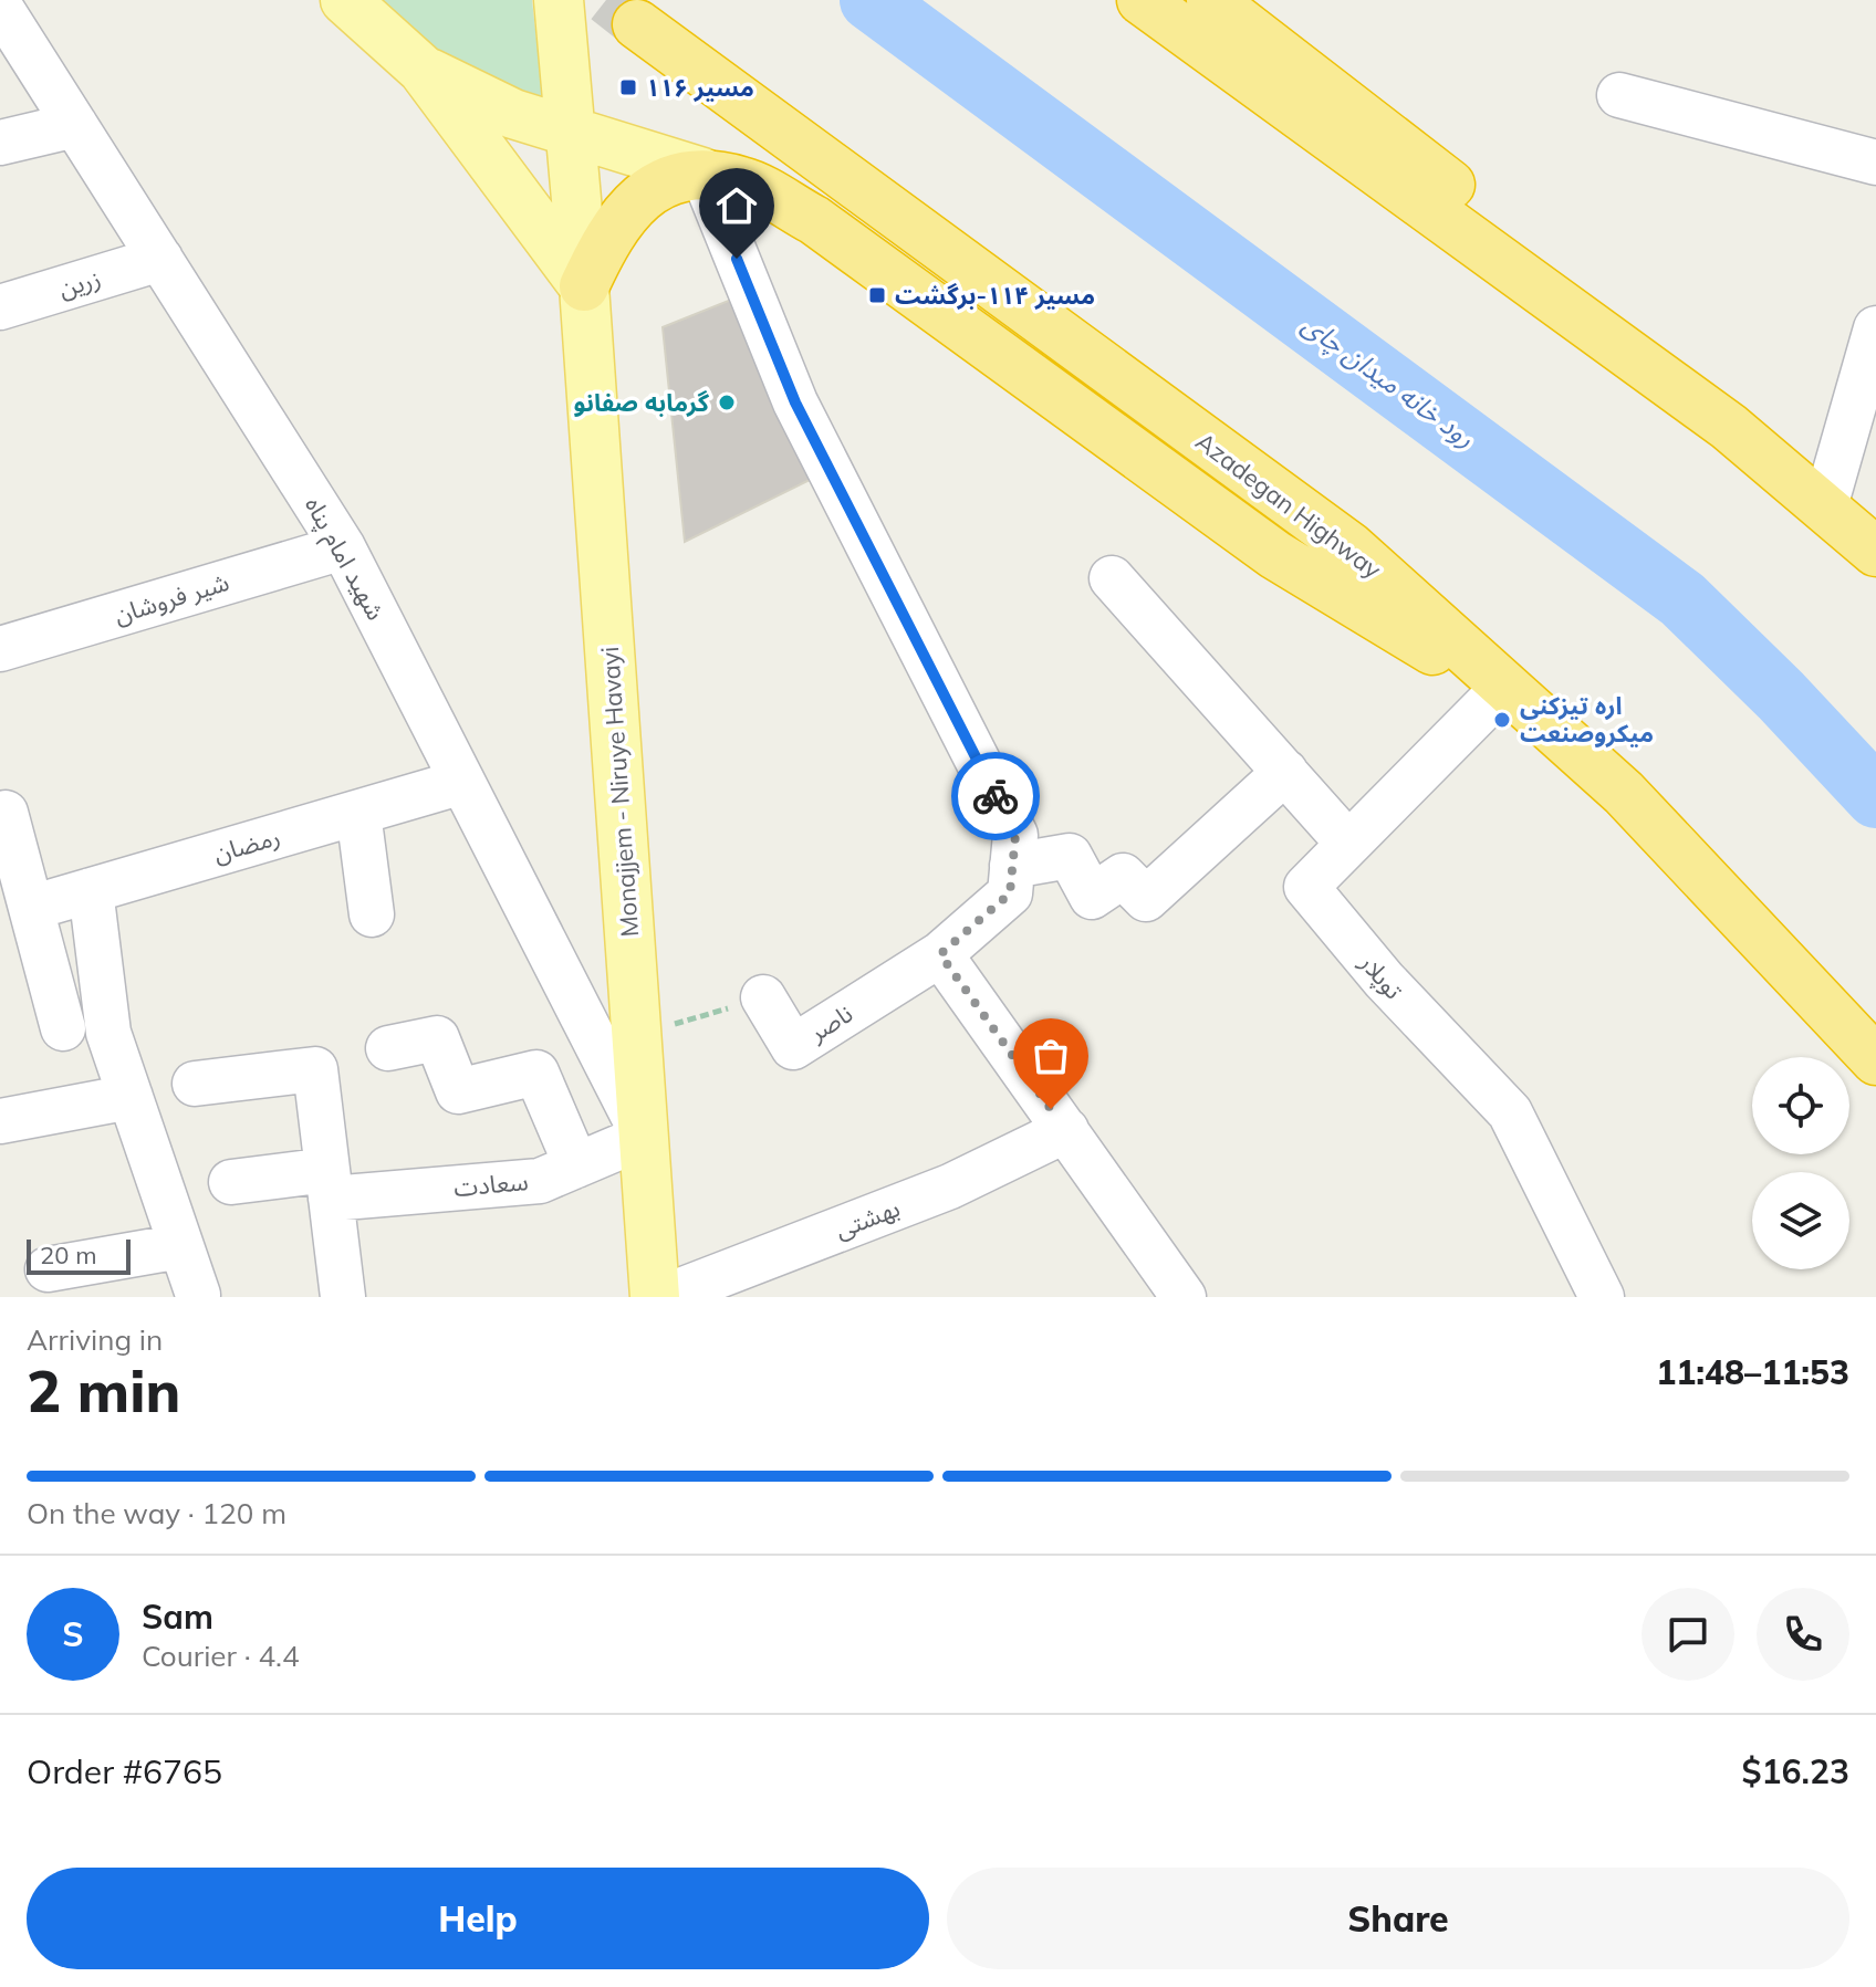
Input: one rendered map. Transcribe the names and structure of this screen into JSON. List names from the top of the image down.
{
  "streets": {
    "highway": ["Azadegan Highway"],
    "main road": ["Monajjem - Niruye Havayi"],
    "street": [
      "زرین",
      "شهید امام پناه",
      "شیر فروشان",
      "رمضان",
      "توپلار",
      "ناصر",
      "سعادت",
      "بهشتی"
    ]
  },
  "crossings": [
    ["زرین", "شهید امام پناه"],
    ["Azadegan Highway", "توپلار"],
    ["شهید امام پناه", "شیر فروشان"],
    ["شهید امام پناه", "Monajjem - Niruye Havayi"],
    ["شهید امام پناه", "رمضان"],
    ["شهید امام پناه", "سعادت"],
    ["Monajjem - Niruye Havayi", "سعادت"]
  ],
  "water": ["رود خانه میدان چای"],
  "places": {
    "transit": ["مسیر ۱۱۶", "مسیر ۱۱۴-برگشت"],
    "other": ["گرمابه صفانو", "اره تیزکنی میکروصنعت"]
  },
  "scale_bar": "20 m",
  "page": {
    "scale": "20 m",
    "heading": ["2 min", "Arriving in", "11:48–11:53"],
    "panel": [
      "Sam",
      "Courier · 4.4",
      "Order #6765",
      "$16.23"
    ],
    "bar": "On the way · 120 m",
    "round": "S",
    "buttons": ["Help", "Share"]
  }
}
